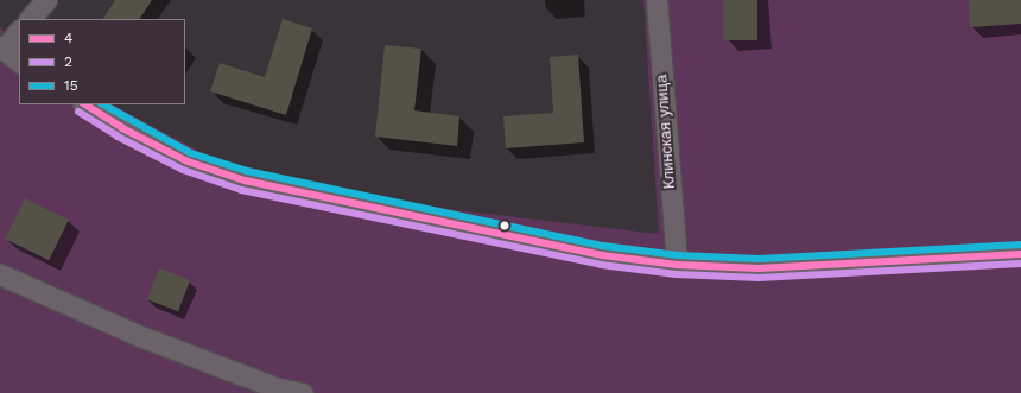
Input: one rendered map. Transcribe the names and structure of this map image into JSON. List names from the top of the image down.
{
  "streets": {
    "street": ["Клинская улица"]
  },
  "lines": ["transit line 4", "transit line 15", "transit line 2"],
  "legend": ["4", "2", "15"]
}
